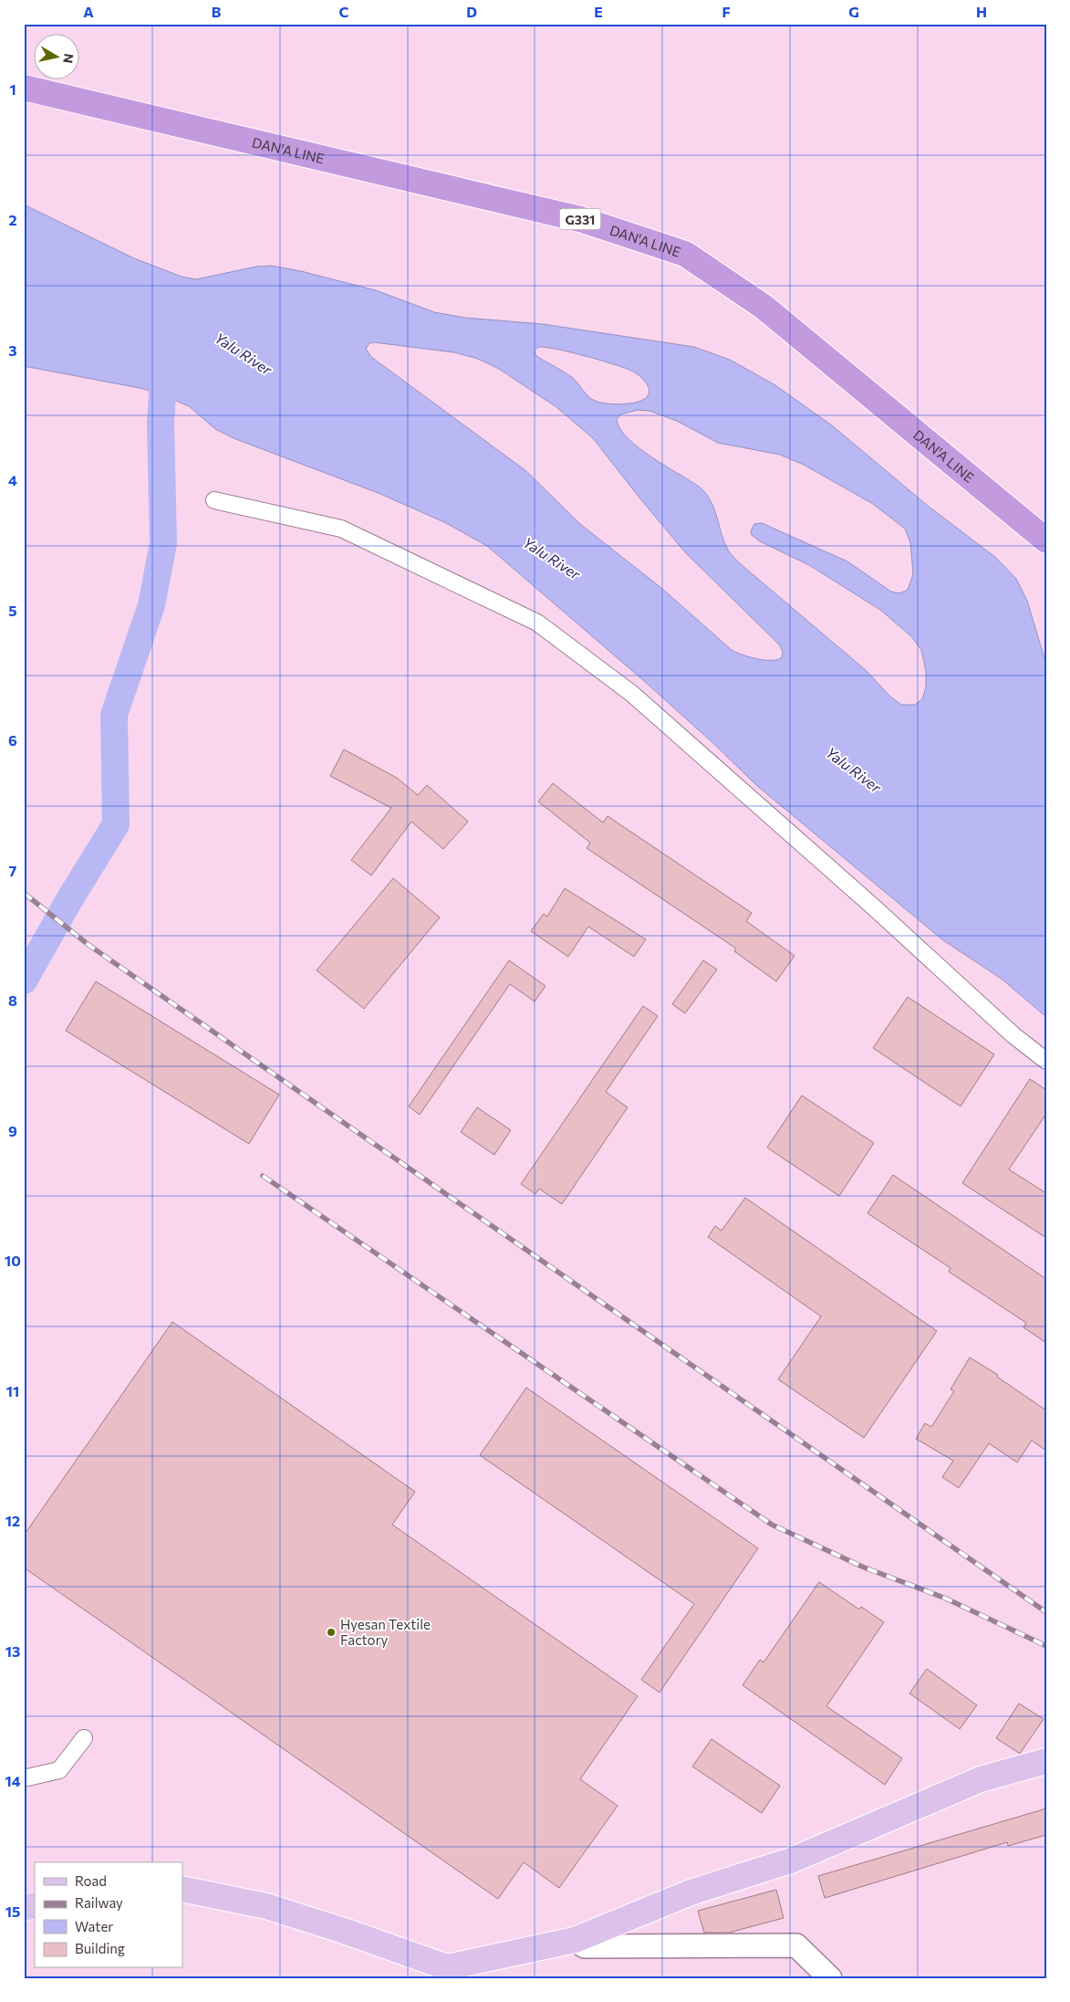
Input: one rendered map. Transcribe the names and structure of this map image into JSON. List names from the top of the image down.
{
  "streets": {
    "highway": ["DAN'A LINE", "G331"]
  },
  "water": ["Yalu River"],
  "places": ["Hyesan Textile Factory"],
  "legend": [
    "Road",
    "Railway",
    "Water",
    "Building"
  ],
  "north": "right",
  "grid": {
    "columns": [
      "A",
      "B",
      "C",
      "D",
      "E",
      "F",
      "G",
      "H"
    ],
    "rows": [
      "1",
      "2",
      "3",
      "4",
      "5",
      "6",
      "7",
      "8",
      "9",
      "10",
      "11",
      "12",
      "13",
      "14",
      "15"
    ]
  }
}
